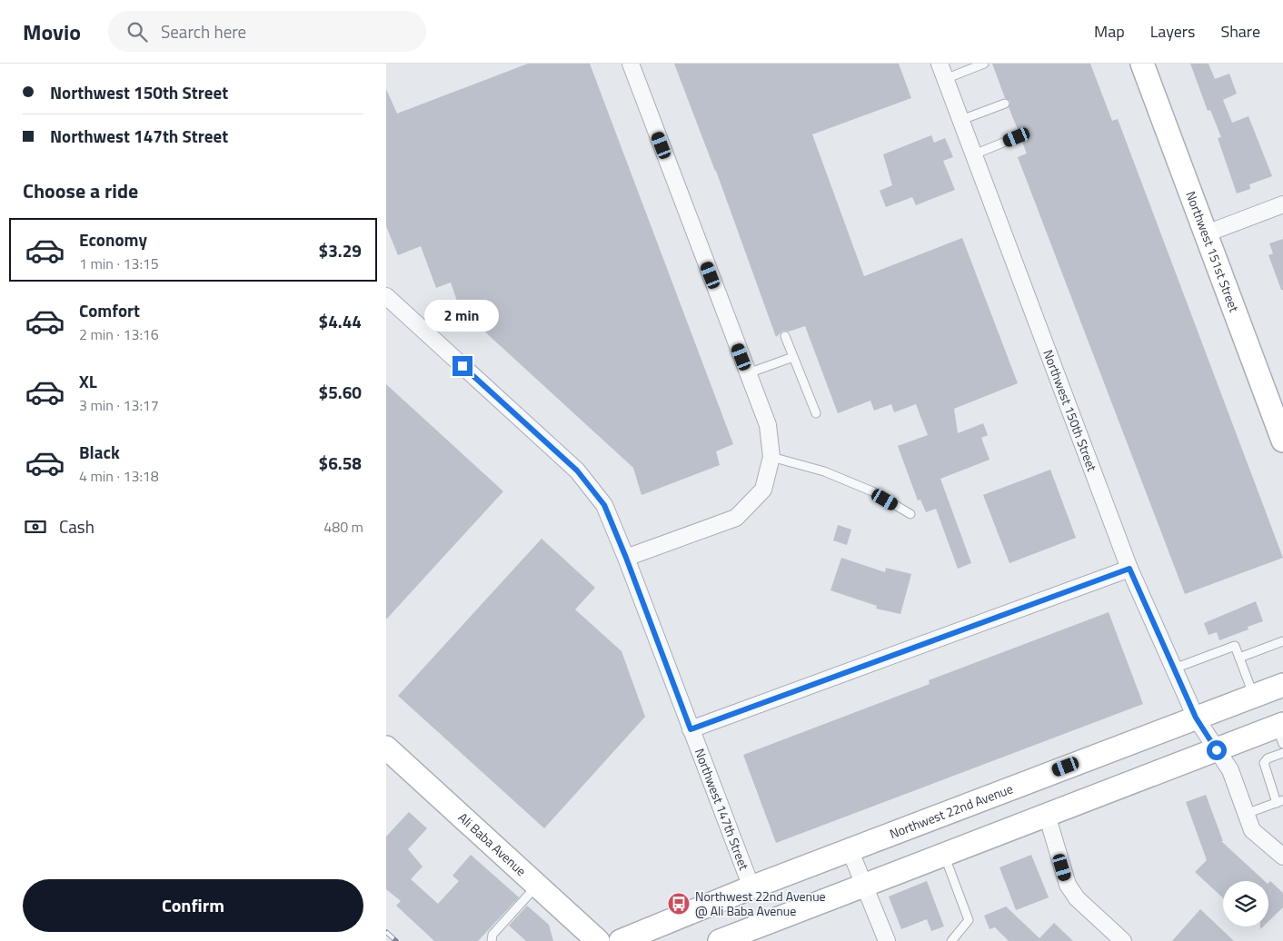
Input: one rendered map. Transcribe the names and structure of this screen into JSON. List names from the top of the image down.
{
  "streets": {
    "main road": ["Northwest 151st Street", "Northwest 22nd Avenue", "Ali Baba Avenue"],
    "street": ["Northwest 150th Street", "Northwest 147th Street"]
  },
  "crossings": [
    ["Northwest 150th Street", "Northwest 22nd Avenue"],
    ["Northwest 147th Street", "Northwest 22nd Avenue"]
  ],
  "places": {
    "bus stop": ["Northwest 22nd Avenue @ Ali Baba Avenue"]
  },
  "page": {
    "header": "Movio",
    "search": "Search here",
    "nav": ["Map", "Layers", "Share"],
    "banner": ["Northwest 150th Street", "Northwest 147th Street"],
    "heading": "Choose a ride",
    "list": [
      {
        "name": "Economy",
        "note": "1 min · 13:15",
        "value": "$3.29"
      },
      {
        "name": "Comfort",
        "note": "2 min · 13:16",
        "value": "$4.44"
      },
      {
        "name": "XL",
        "note": "3 min · 13:17",
        "value": "$5.60"
      },
      {
        "name": "Black",
        "note": "4 min · 13:18",
        "value": "$6.58"
      }
    ],
    "bubble": "2 min",
    "pay": ["Cash", "480 m"],
    "buttons": "Confirm"
  }
}
